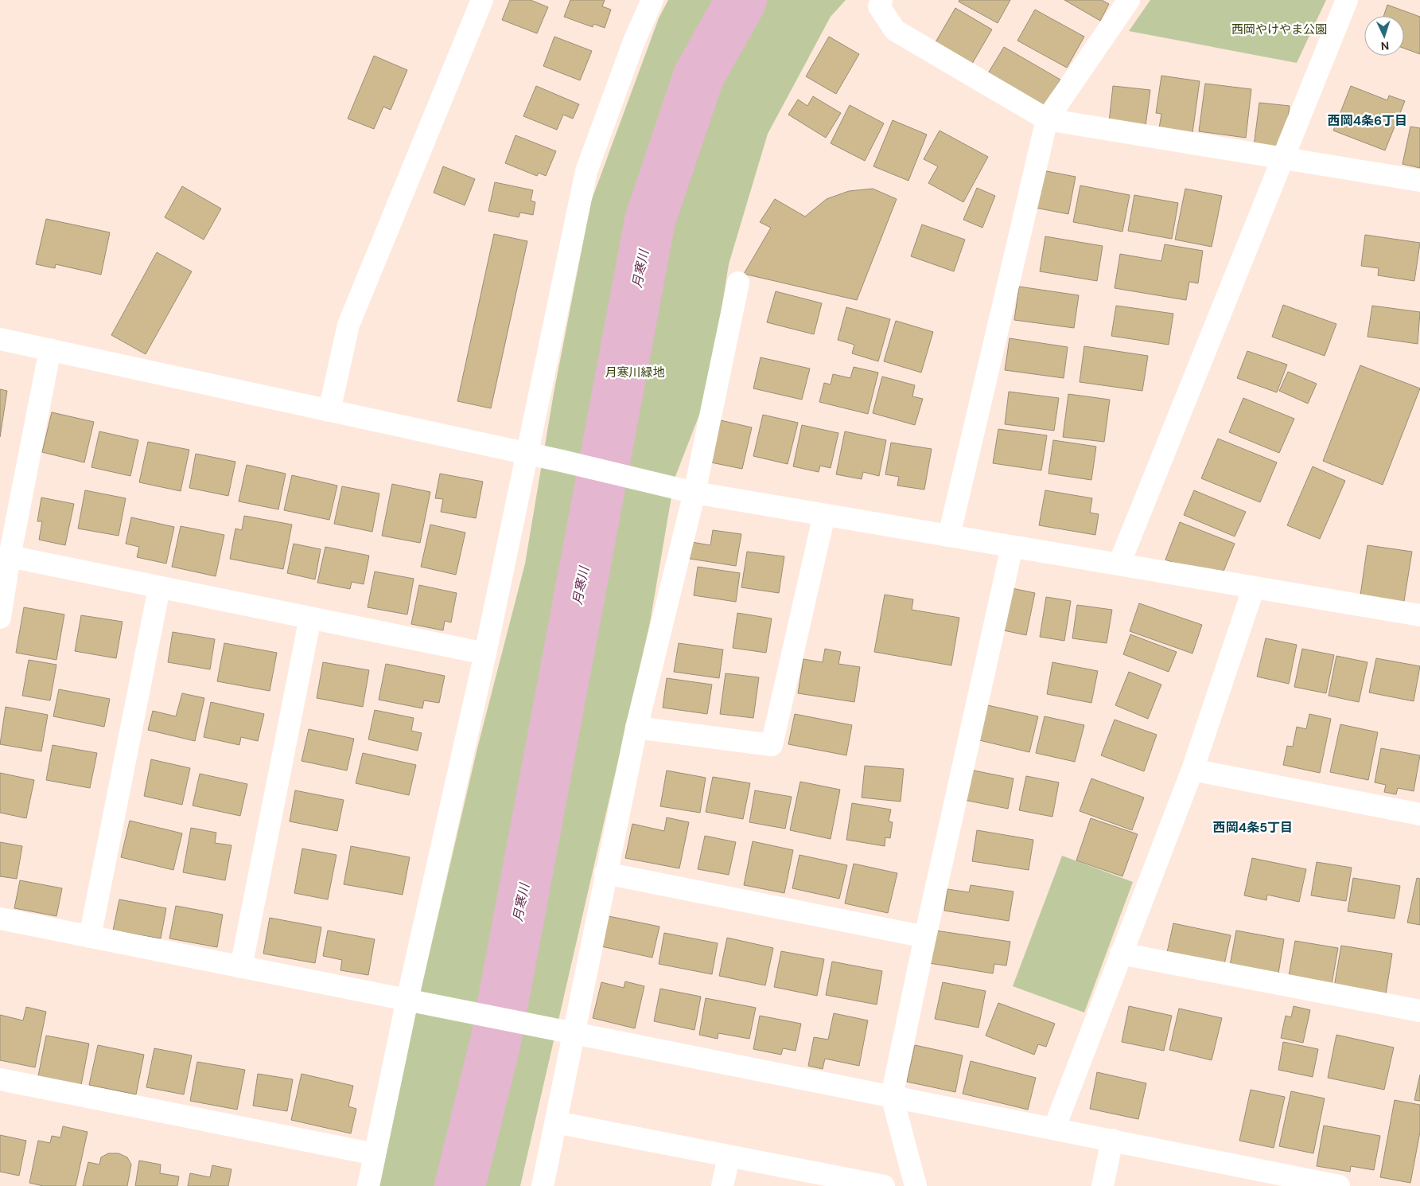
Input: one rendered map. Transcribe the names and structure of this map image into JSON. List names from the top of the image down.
{
  "districts": ["西岡4条6丁目", "西岡4条5丁目"],
  "water": ["月寒川"],
  "parks": ["西岡やけやま公園", "月寒川緑地"],
  "north": "bottom"
}
